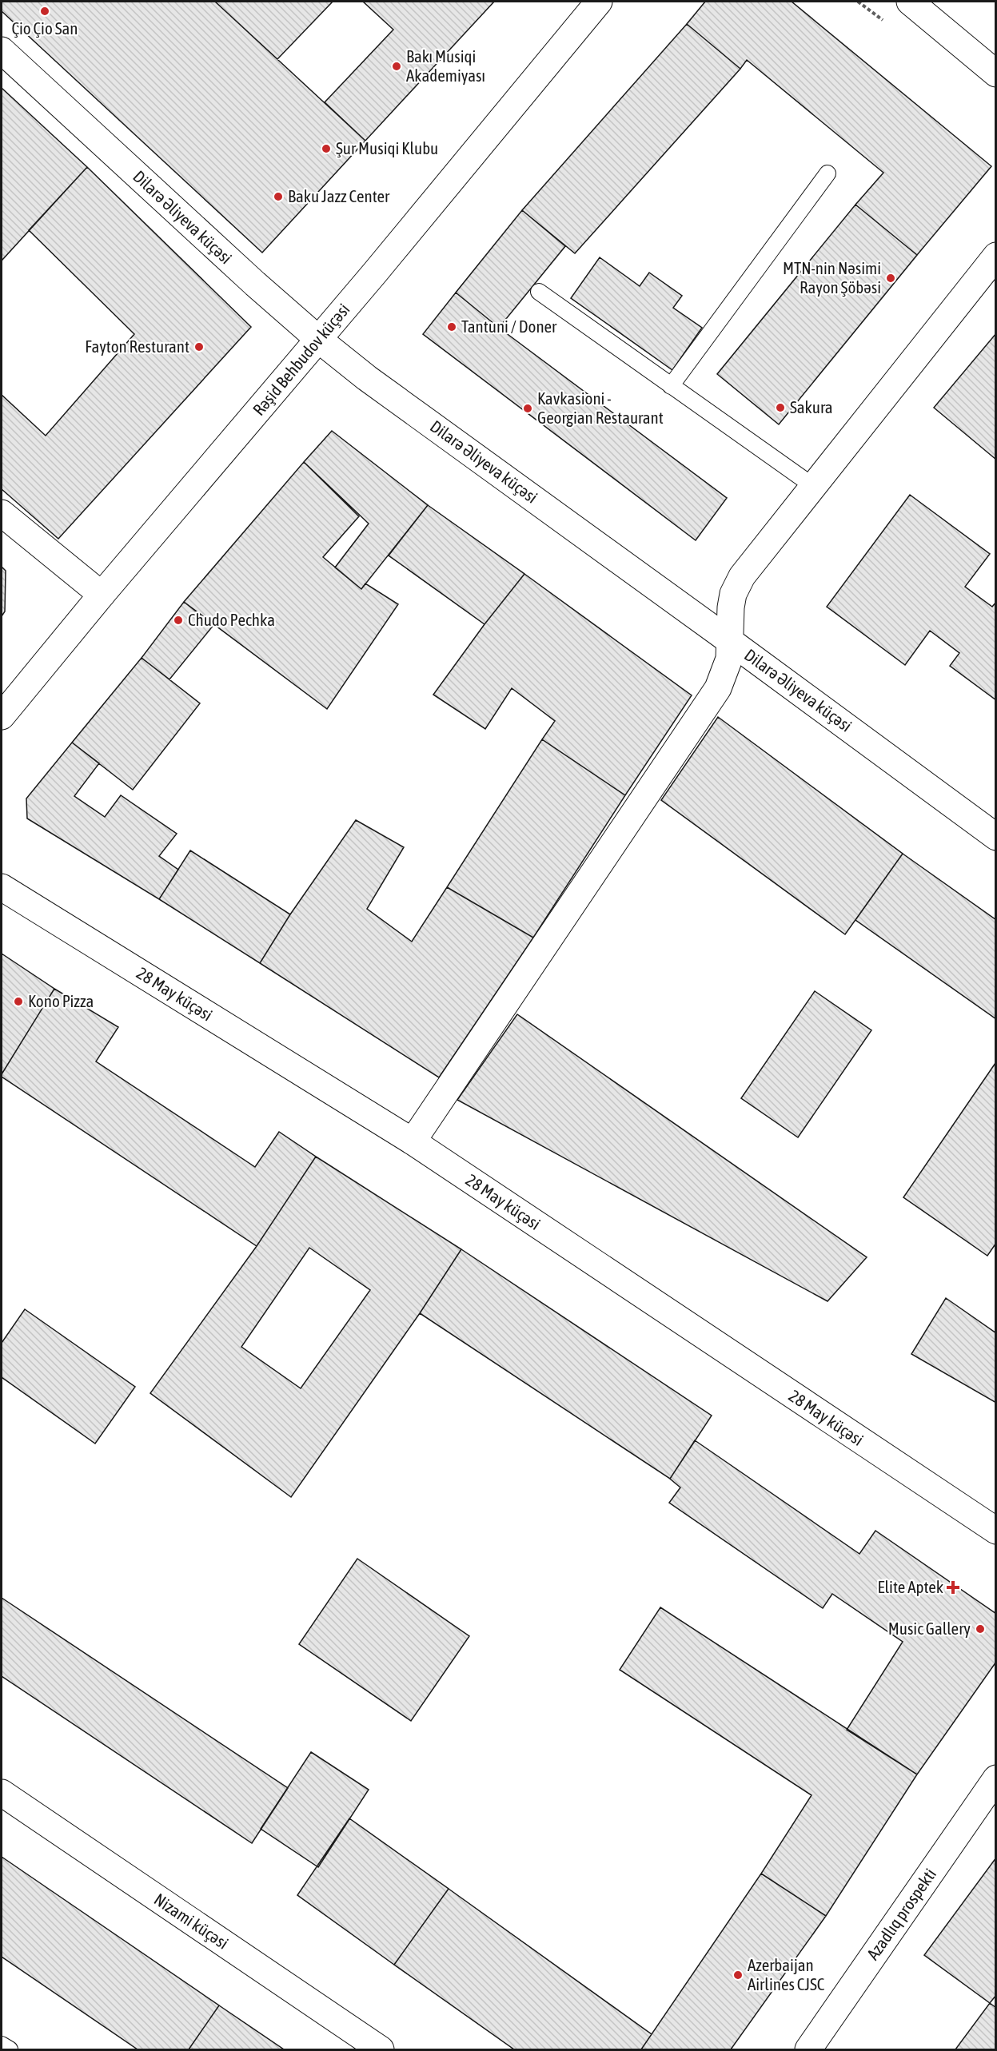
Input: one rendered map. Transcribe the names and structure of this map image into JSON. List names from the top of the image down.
{
  "streets": {
    "main road": [
      "Dilarə Əliyeva küçəsi",
      "Rəşid Behbudov küçəsi",
      "28 May küçəsi",
      "Azadlıq prospekti",
      "Nizami küçəsi"
    ]
  },
  "crossings": [
    ["Dilarə Əliyeva küçəsi", "Rəşid Behbudov küçəsi"]
  ],
  "places": {
    "other": [
      "Çio Çio San",
      "Bakı Musiqi Akademiyası",
      "Şur Musiqi Klubu",
      "Baku Jazz Center",
      "MTN-nin Nəsimi Rayon Şöbəsi",
      "Tantuni / Doner",
      "Fayton Resturant",
      "Sakura",
      "Kavkasioni - Georgian Restaurant",
      "Chudo Pechka",
      "Kono Pizza",
      "Music Gallery",
      "Azerbaijan Airlines CJSC"
    ],
    "health": ["Elite Aptek"]
  }
}
